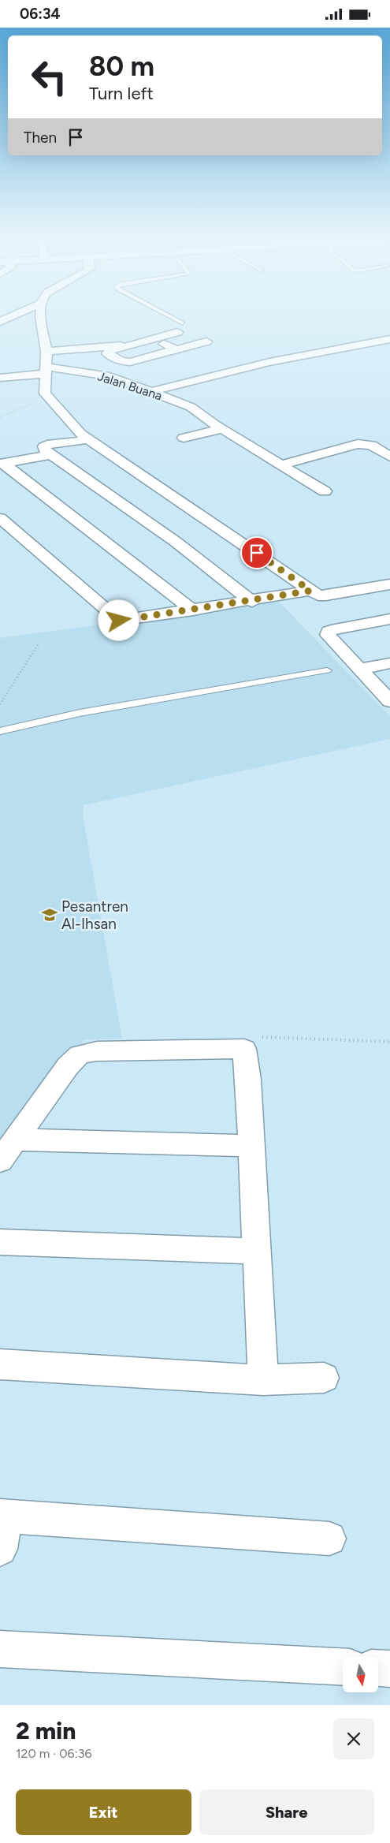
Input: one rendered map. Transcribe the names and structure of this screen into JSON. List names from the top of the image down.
{
  "streets": {
    "street": ["Jalan Buana"]
  },
  "places": {
    "school or university": ["Pesantren Al-Ihsan"]
  },
  "north": "bottom",
  "page": {
    "status": "06:34",
    "turn": ["80 m", "Turn left"],
    "then": "Then",
    "heading": ["2 min", "120 m · 06:36"],
    "buttons": ["Exit", "Share"]
  }
}
